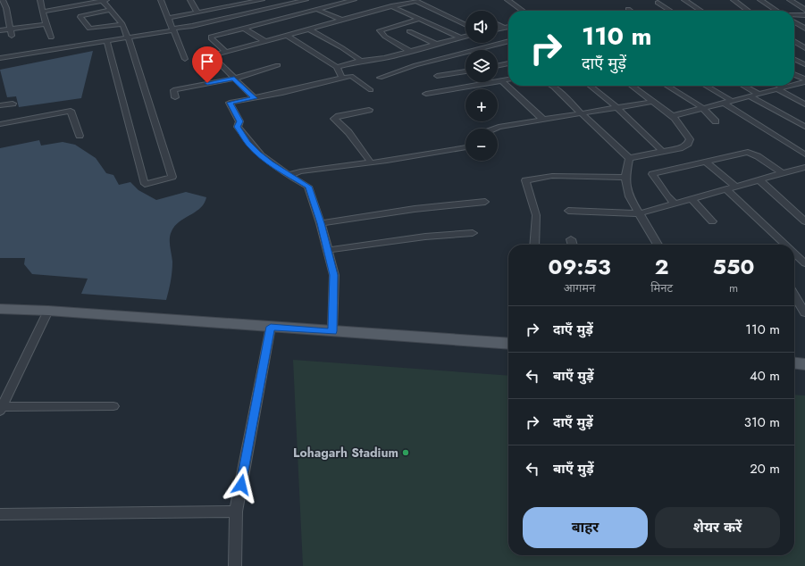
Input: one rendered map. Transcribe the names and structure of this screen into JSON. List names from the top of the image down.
{
  "places": ["Lohagarh Stadium"],
  "page": {
    "map_buttons": ["+", "−"],
    "turn": ["110 m", "दाएँ मुड़ें"],
    "eta": [
      "09:53",
      "आगमन",
      "2",
      "मिनट",
      "550",
      "m"
    ],
    "list": [
      {
        "name": "दाएँ मुड़ें",
        "value": "110 m"
      },
      {
        "name": "बाएँ मुड़ें",
        "value": "40 m"
      },
      {
        "name": "दाएँ मुड़ें",
        "value": "310 m"
      },
      {
        "name": "बाएँ मुड़ें",
        "value": "20 m"
      }
    ],
    "buttons": ["बाहर", "शेयर करें"]
  }
}
